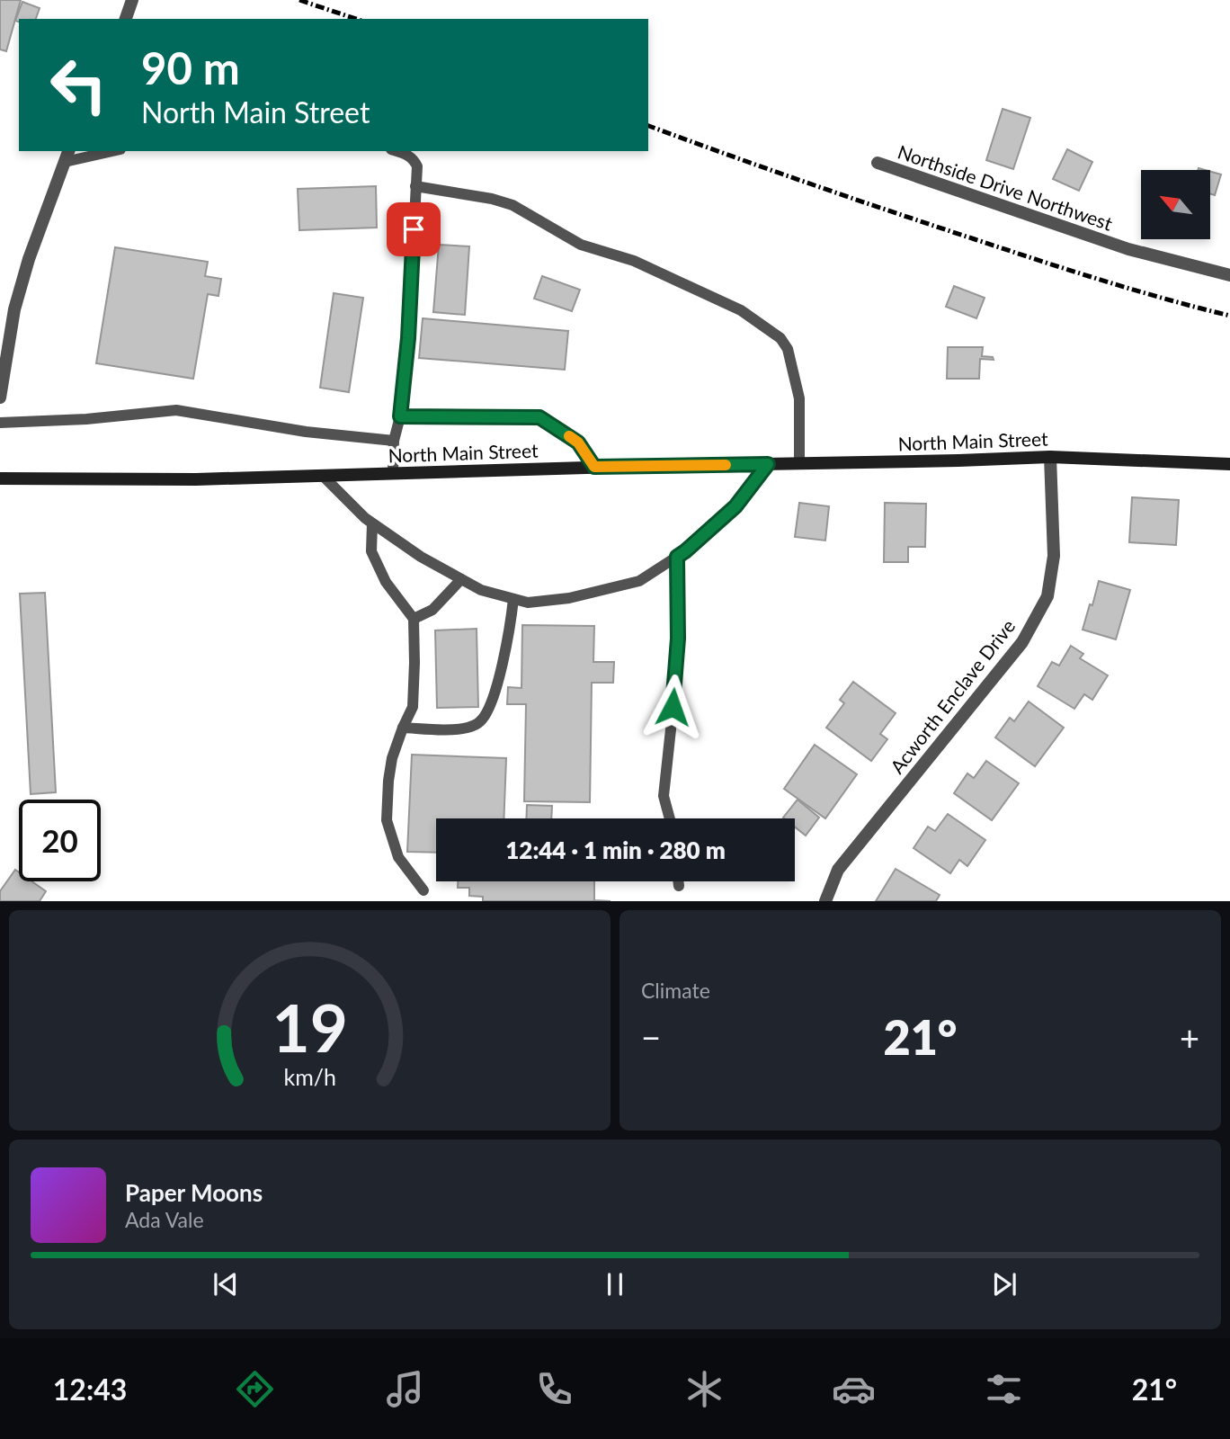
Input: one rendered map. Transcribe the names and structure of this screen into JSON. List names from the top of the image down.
{
  "streets": {
    "main road": ["North Main Street"],
    "street": ["Northside Drive Northwest", "Acworth Enclave Drive"]
  },
  "crossings": [
    ["North Main Street", "Acworth Enclave Drive"]
  ],
  "north": "top left",
  "page": {
    "turn": ["90 m", "North Main Street"],
    "limit": "20",
    "trip": "12:44 · 1 min · 280 m",
    "tile": "Climate",
    "heat": ["−", "21°", "+"],
    "song": ["Paper Moons", "Ada Vale"],
    "tabs": ["12:43", "21°"],
    "gauge": ["19", "km/h"]
  }
}
